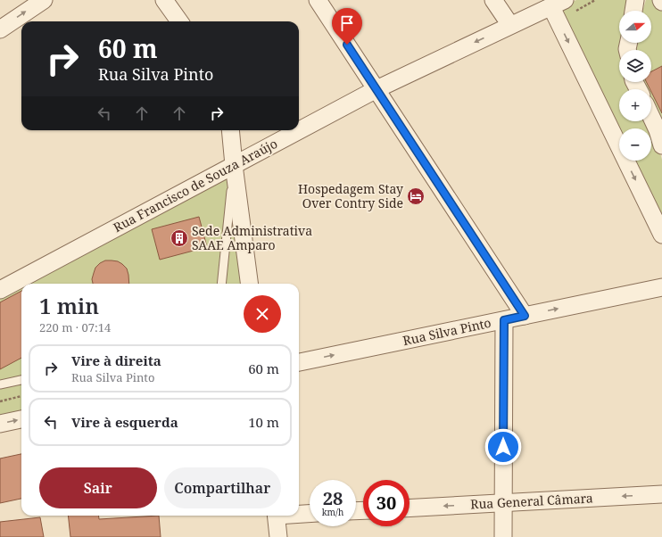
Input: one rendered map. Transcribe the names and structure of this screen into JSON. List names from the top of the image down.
{
  "streets": {
    "street": ["Rua Francisco de Souza Araújo", "Rua Silva Pinto", "Rua General Câmara"]
  },
  "one_way": ["Rua Silva Pinto", "Rua General Câmara"],
  "places": {
    "hotel": ["Hospedagem Stay Over Contry Side"],
    "building": ["Sede Administrativa SAAE Amparo"]
  },
  "north": "right",
  "page": {
    "map_buttons": ["+", "−"],
    "turn": ["60 m", "Rua Silva Pinto"],
    "heading": ["1 min", "220 m · 07:14"],
    "list": [
      {
        "name": "Vire à direita",
        "note": "Rua Silva Pinto",
        "value": "60 m"
      },
      {
        "name": "Vire à esquerda",
        "value": "10 m"
      }
    ],
    "buttons": ["Sair", "Compartilhar"],
    "speed": "28 km/h",
    "limit": "30"
  }
}
